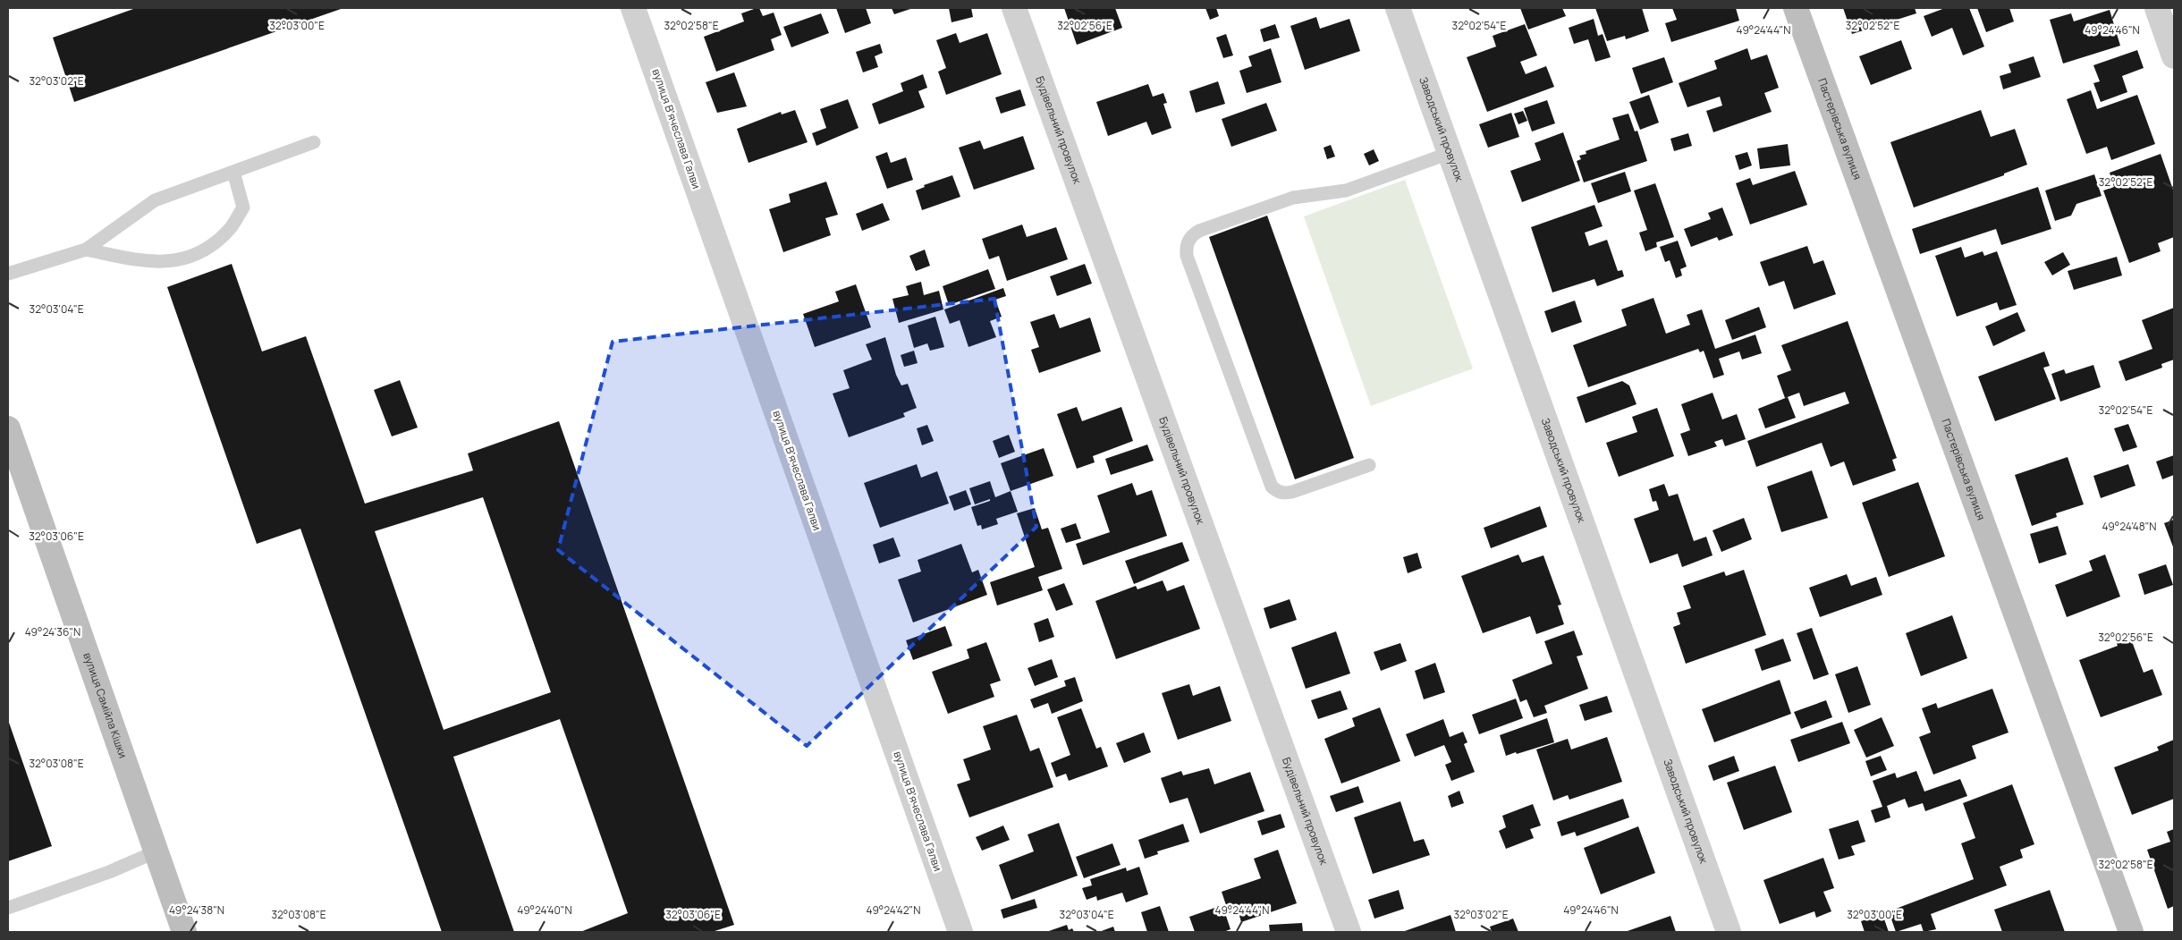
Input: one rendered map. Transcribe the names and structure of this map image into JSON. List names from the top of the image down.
{
  "streets": {
    "main road": ["Пастерівська вулиця", "вулиця Самійла Кішки"],
    "street": ["вулиця Вʼячеслава Галви", "Заводський провулок", "Будівельний провулок"]
  },
  "coordinates": [
    "32°03'00\"E",
    "32°02'58\"E",
    "32°02'56\"E",
    "32°02'54\"E",
    "32°02'52\"E",
    "49°24'44\"N",
    "49°24'46\"N",
    "32°03'02\"E",
    "32°03'04\"E",
    "49°24'48\"N",
    "32°03'06\"E",
    "49°24'36\"N",
    "32°03'08\"E",
    "49°24'38\"N",
    "49°24'40\"N",
    "49°24'42\"N"
  ]
}
